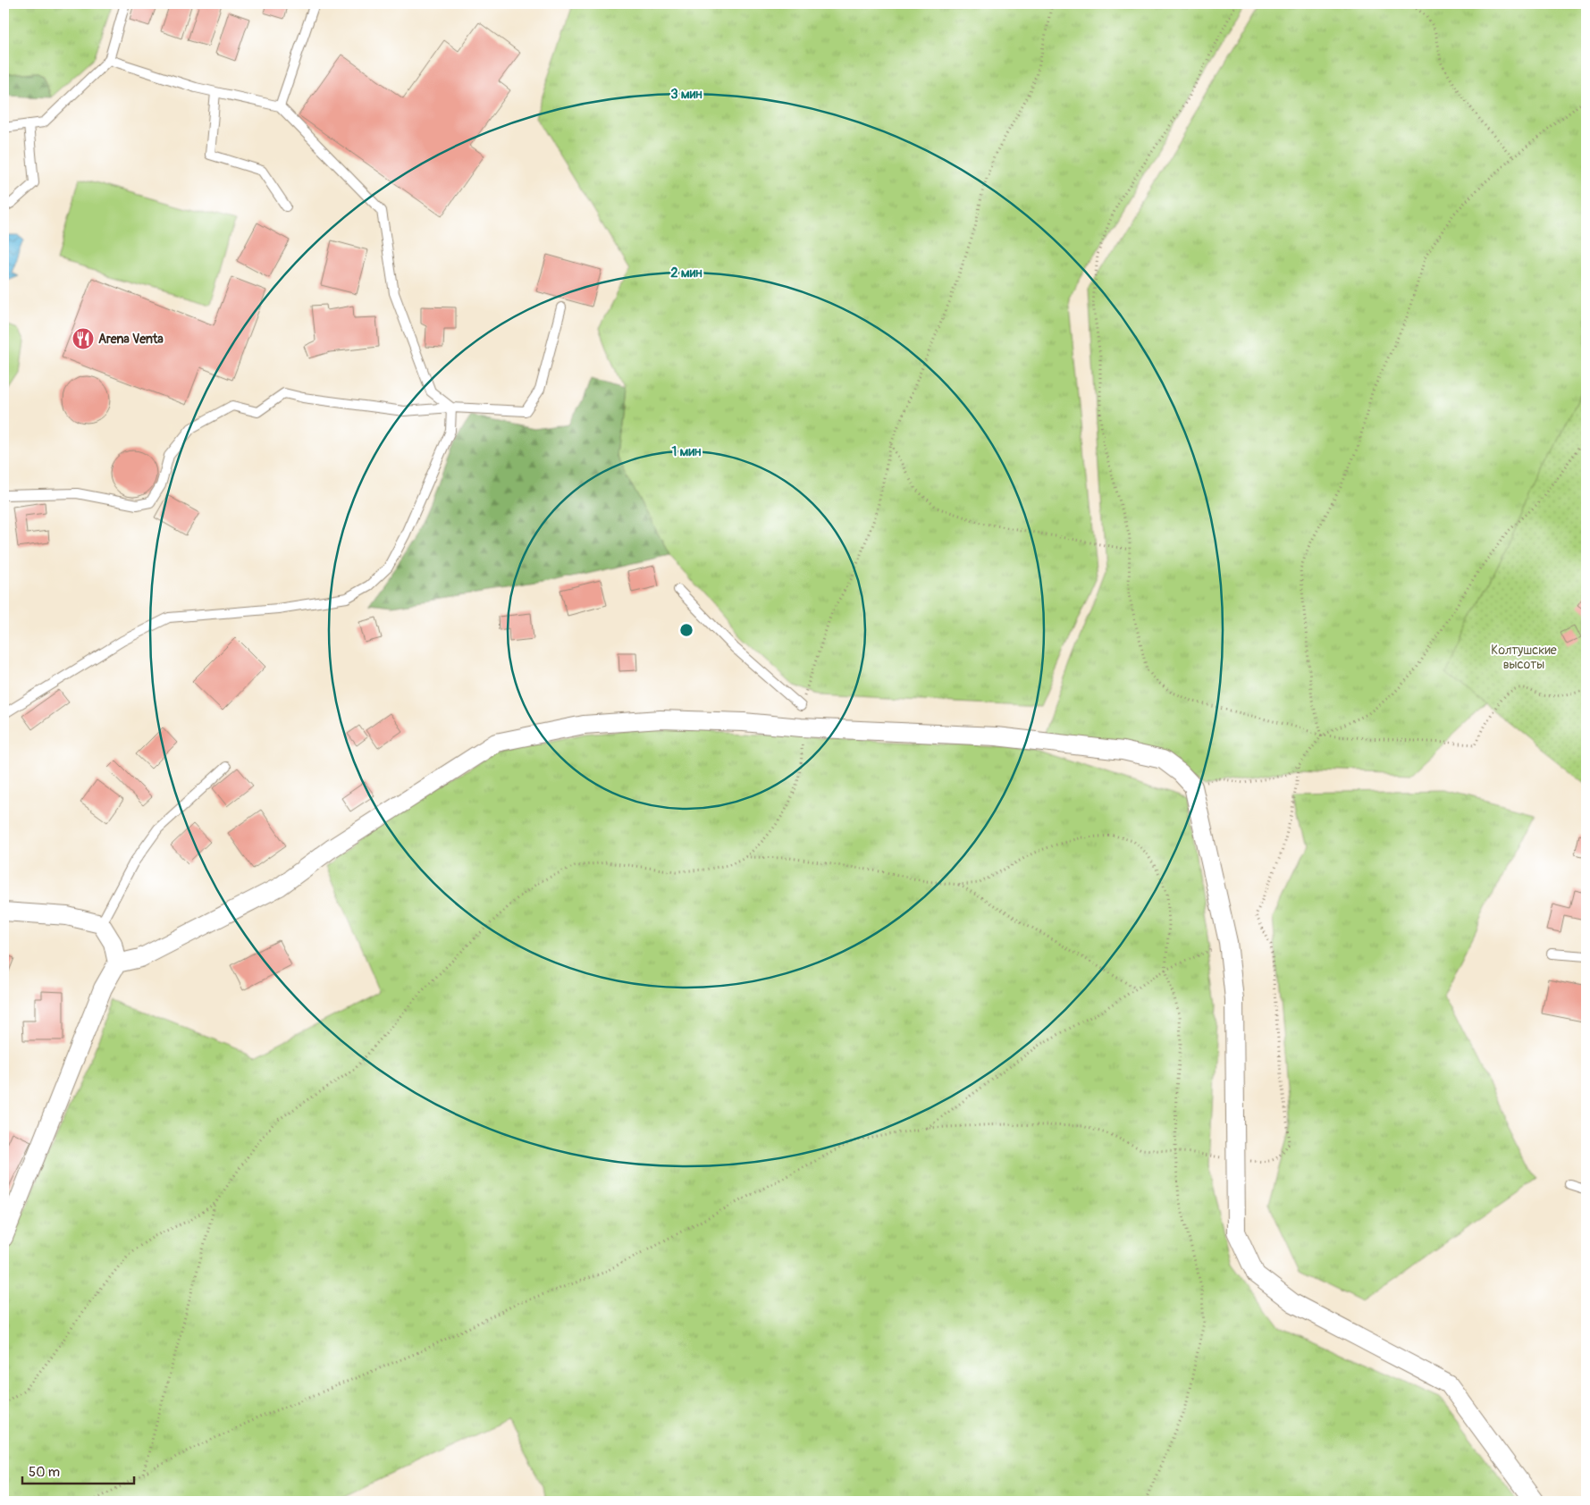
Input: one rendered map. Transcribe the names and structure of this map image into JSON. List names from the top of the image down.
{
  "parks": ["Колтушские высоты"],
  "places": {
    "restaurant": ["Arena Venta"]
  },
  "scale_bar": "50 m",
  "rings": ["3 мин", "2 мин", "1 мин"]
}
